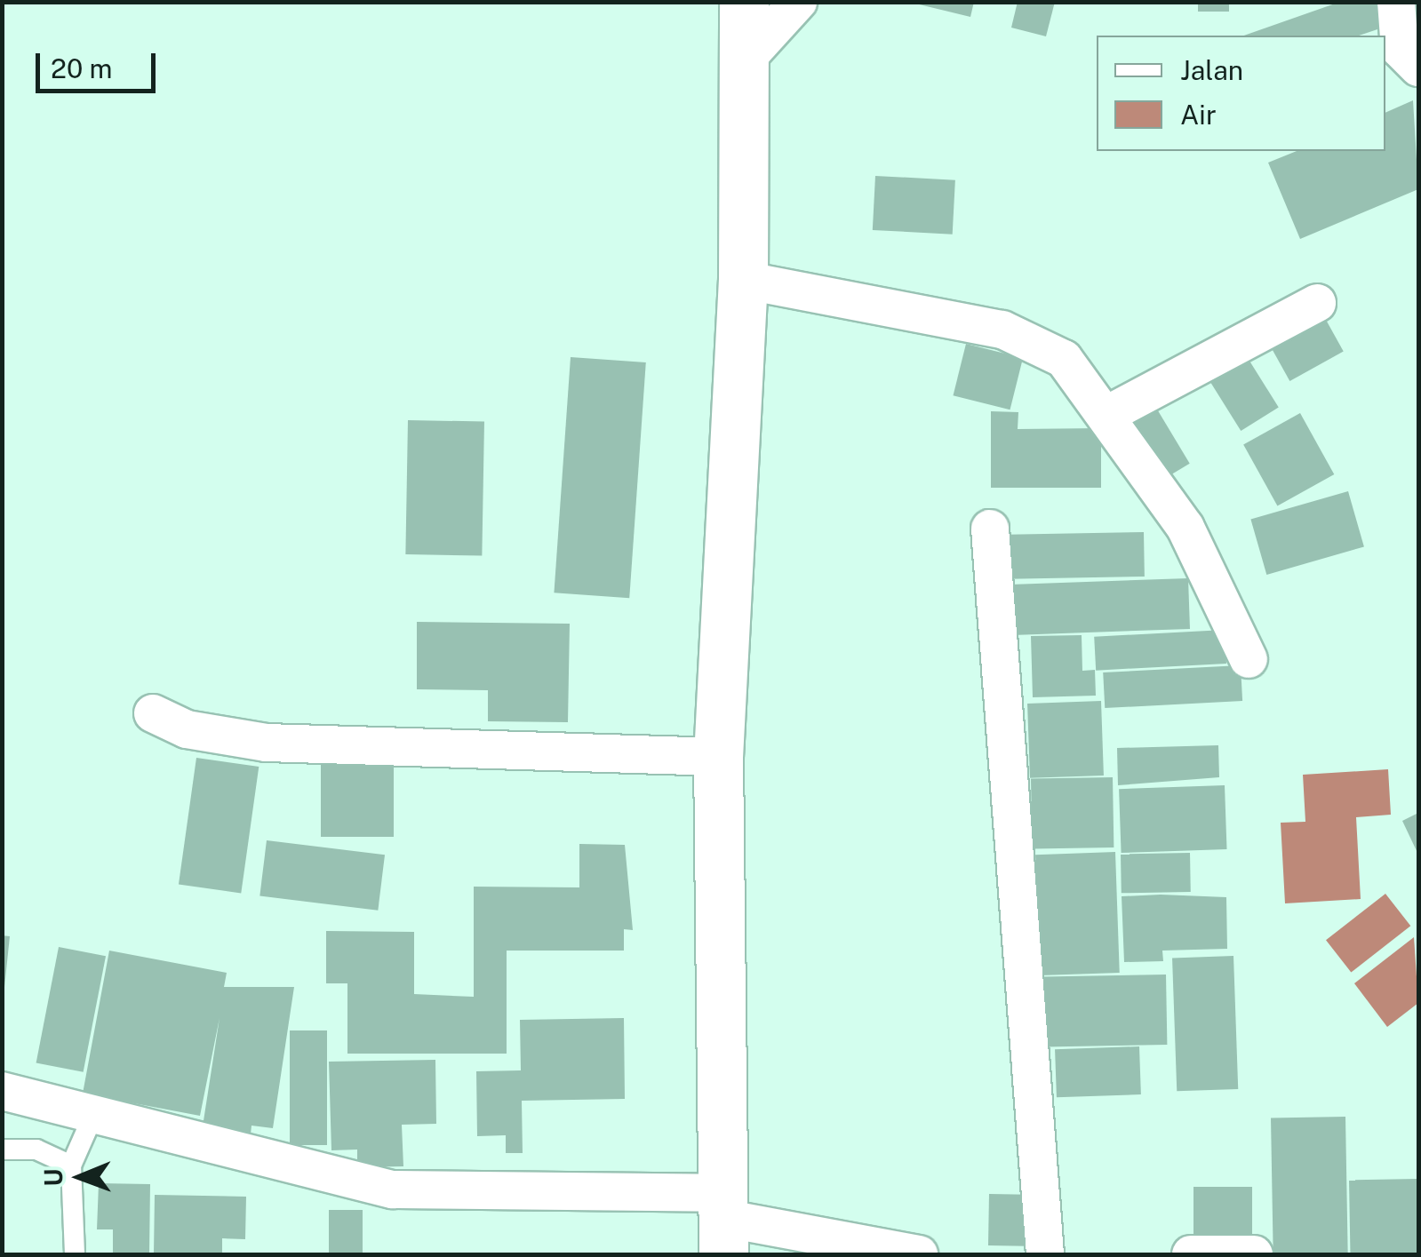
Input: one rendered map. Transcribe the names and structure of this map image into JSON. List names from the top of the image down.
{
  "legend": ["Jalan", "Air"],
  "scale_bar": "20 m",
  "north": "left"
}
